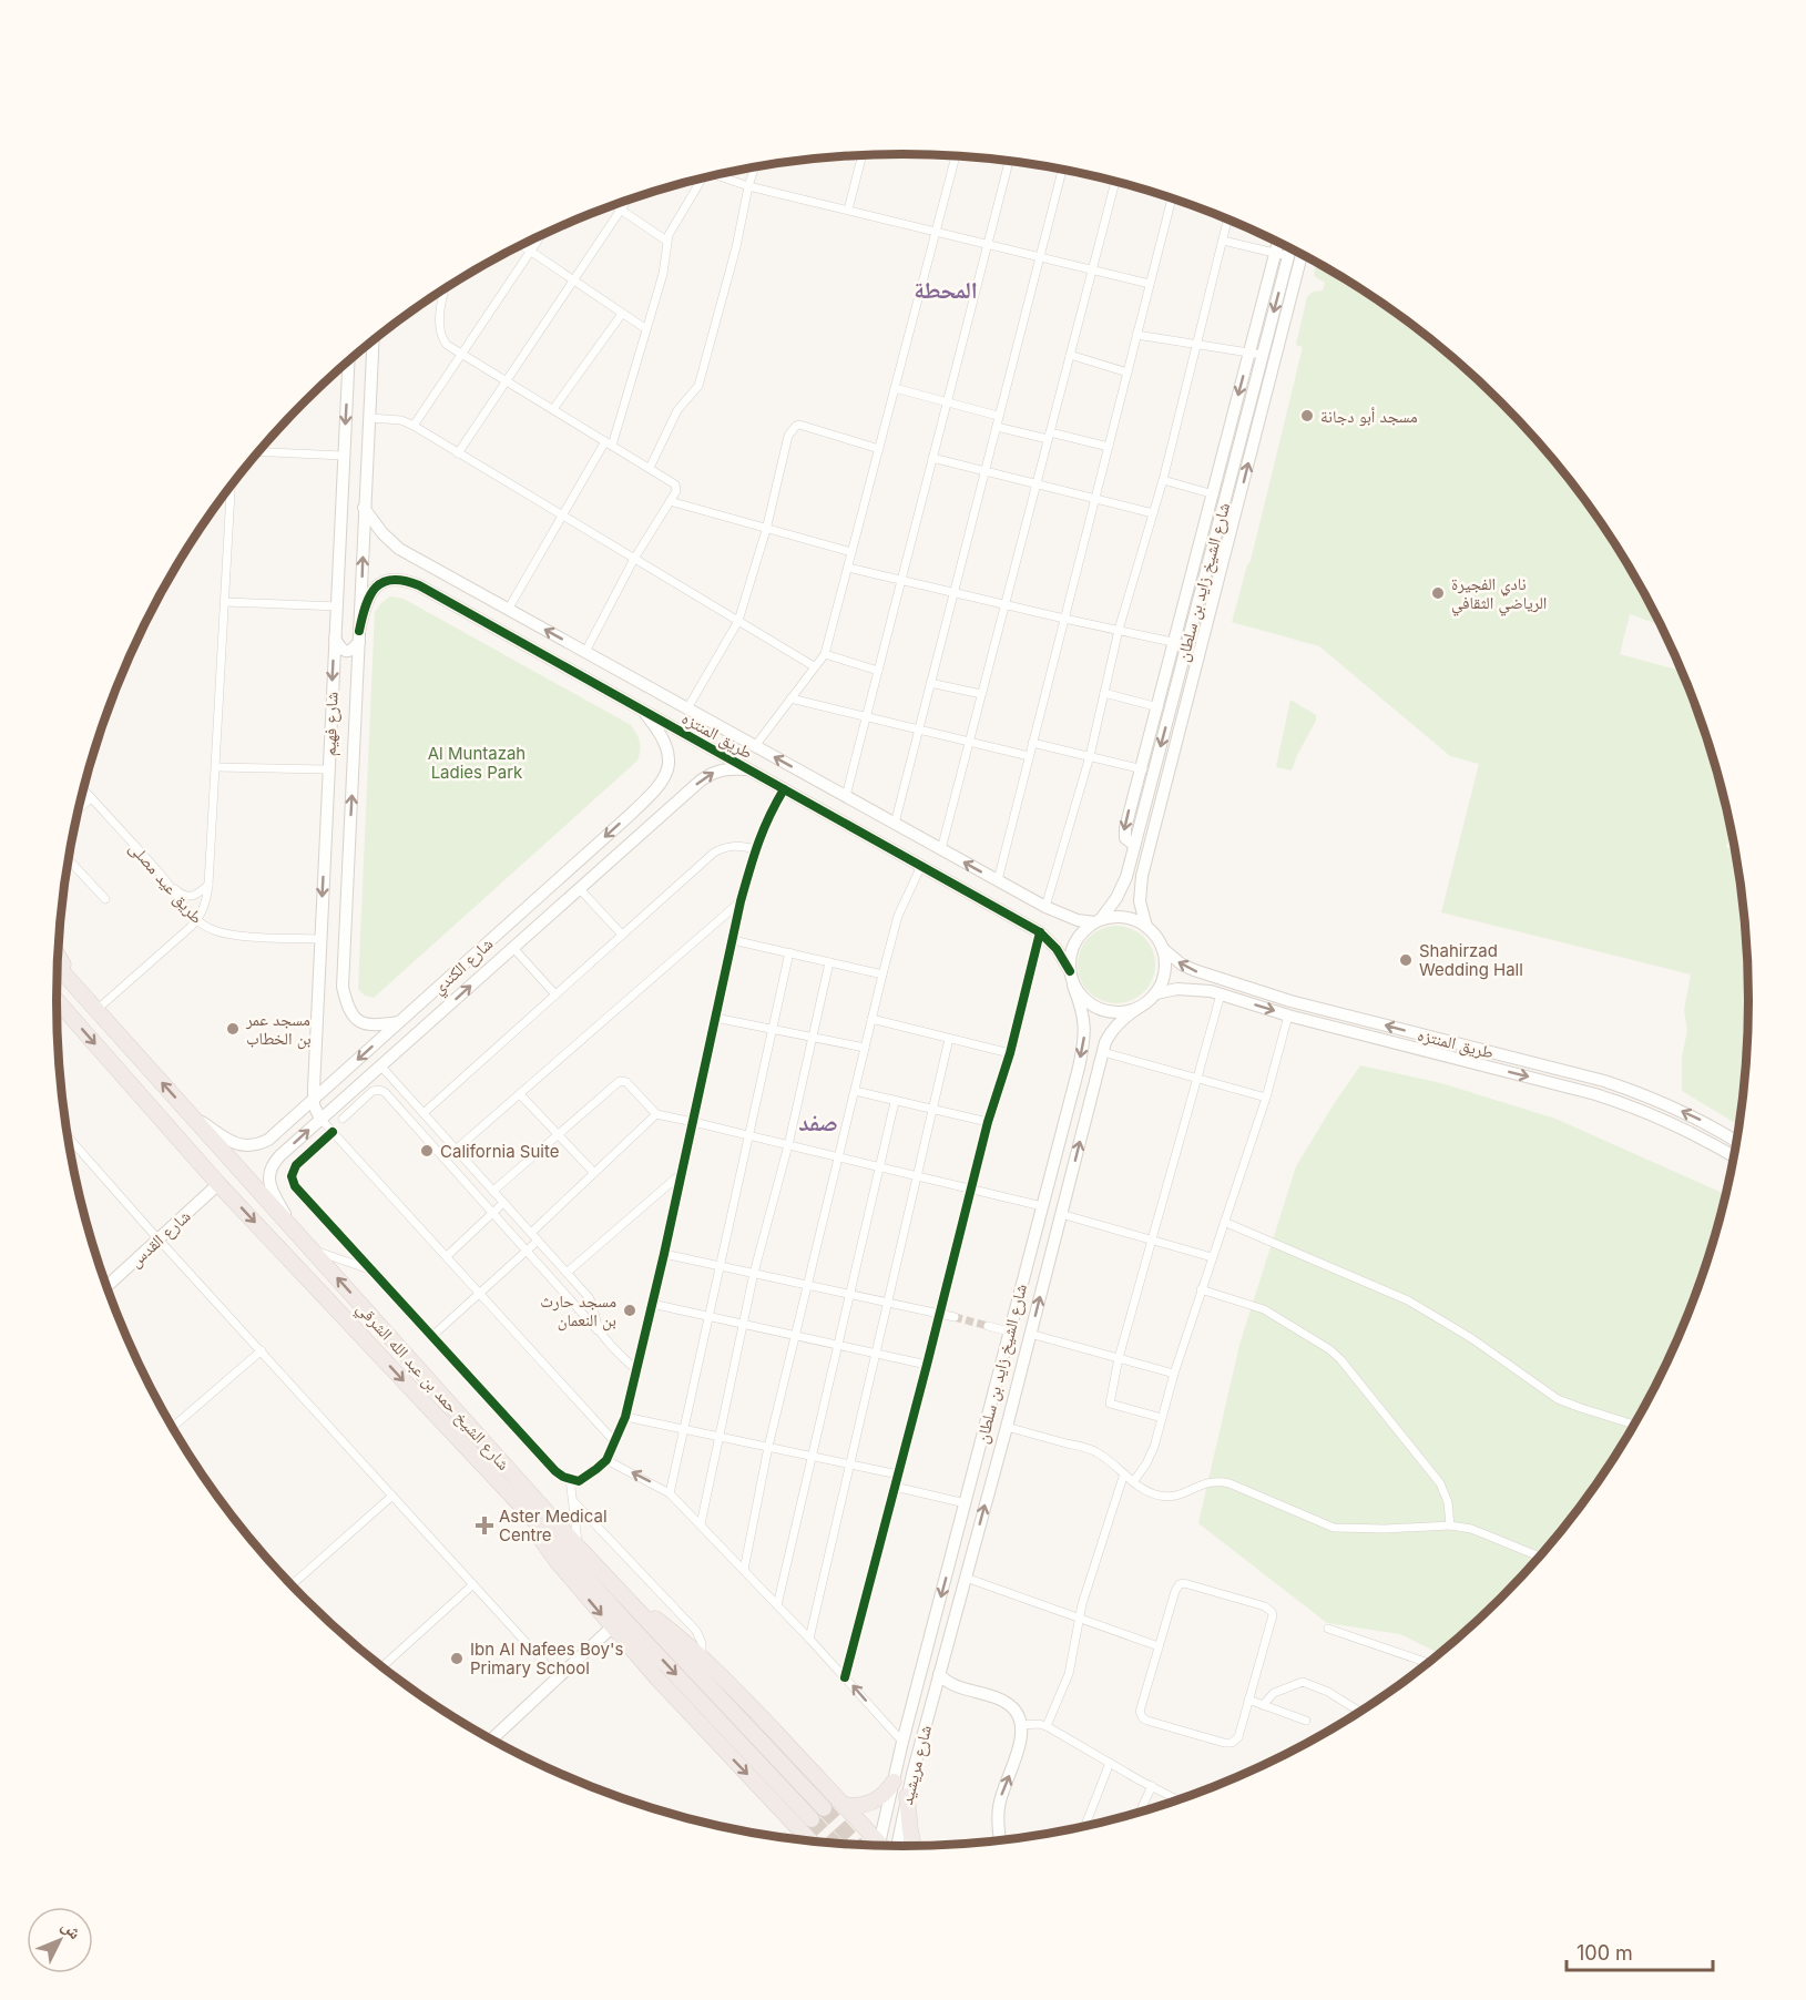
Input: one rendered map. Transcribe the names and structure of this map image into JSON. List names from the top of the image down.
{
  "streets": {
    "highway": ["شارع الشيخ حمد بن عبد الله الشرقي"],
    "street": [
      "شارع الشيخ زايد بن سلطان",
      "شارع فهيم",
      "طريق المنتزه",
      "طريق عيد مصلى",
      "شارع الكندي",
      "شارع القدس",
      "شارع مريشيد"
    ]
  },
  "crossings": [
    ["شارع الشيخ زايد بن سلطان", "طريق المنتزه"],
    ["شارع الشيخ زايد بن سلطان", "شارع مريشيد"],
    ["شارع فهيم", "طريق المنتزه"],
    ["شارع فهيم", "طريق عيد مصلى"],
    ["شارع فهيم", "شارع الكندي"],
    ["طريق المنتزه", "شارع الكندي"],
    ["شارع الكندي", "شارع الشيخ حمد بن عبد الله الشرقي"],
    ["شارع القدس", "شارع الشيخ حمد بن عبد الله الشرقي"]
  ],
  "districts": ["المحطة", "صفد"],
  "parks": ["Al Muntazah Ladies Park"],
  "places": {
    "other": [
      "مسجد أبو دجانة",
      "نادي الفجيرة الرياضي الثقافي",
      "Shahirzad Wedding Hall",
      "مسجد عمر بن الخطاب",
      "California Suite",
      "مسجد حارث بن النعمان",
      "Ibn Al Nafees Boy's Primary School"
    ],
    "health": ["Aster Medical Centre"]
  },
  "scale_bar": "100 m",
  "north": "top right"
}
